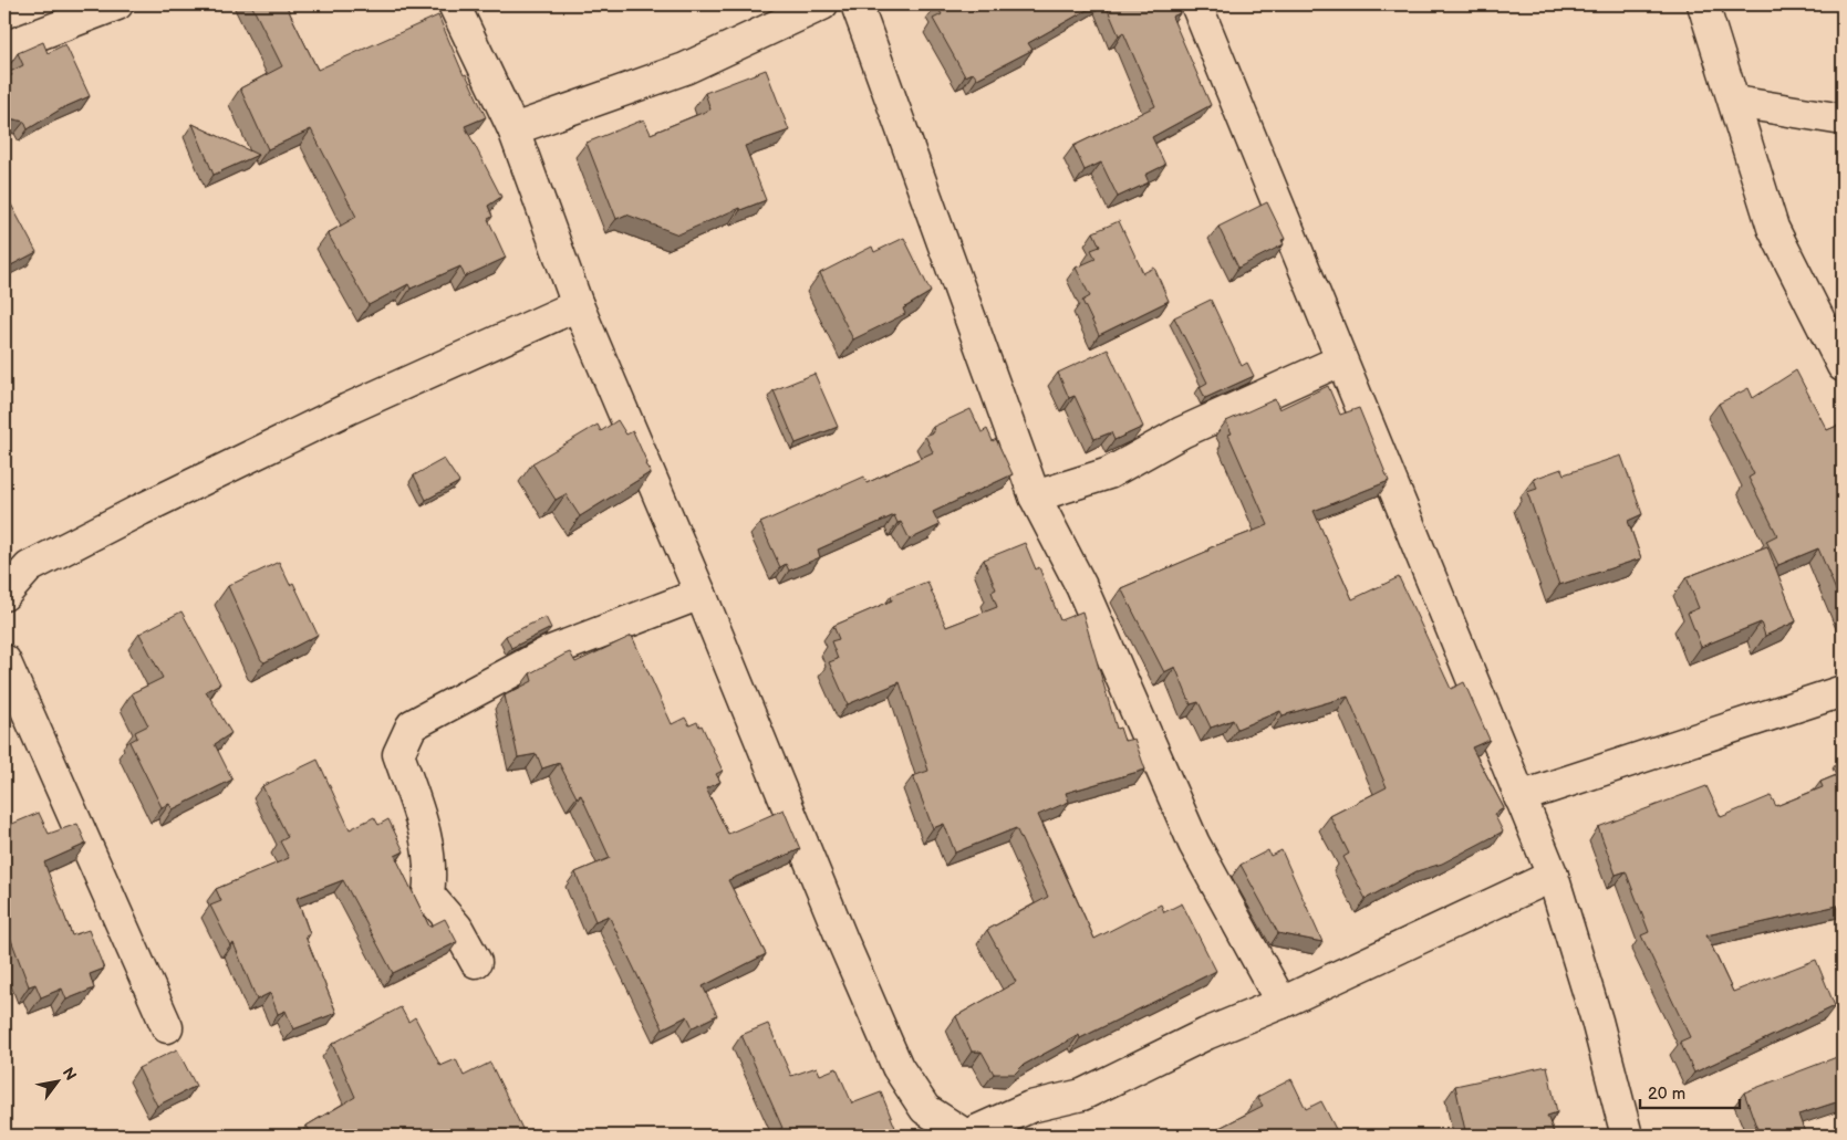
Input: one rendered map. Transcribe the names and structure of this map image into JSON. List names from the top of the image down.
{
  "scale_bar": "20 m",
  "north": "top right"
}
